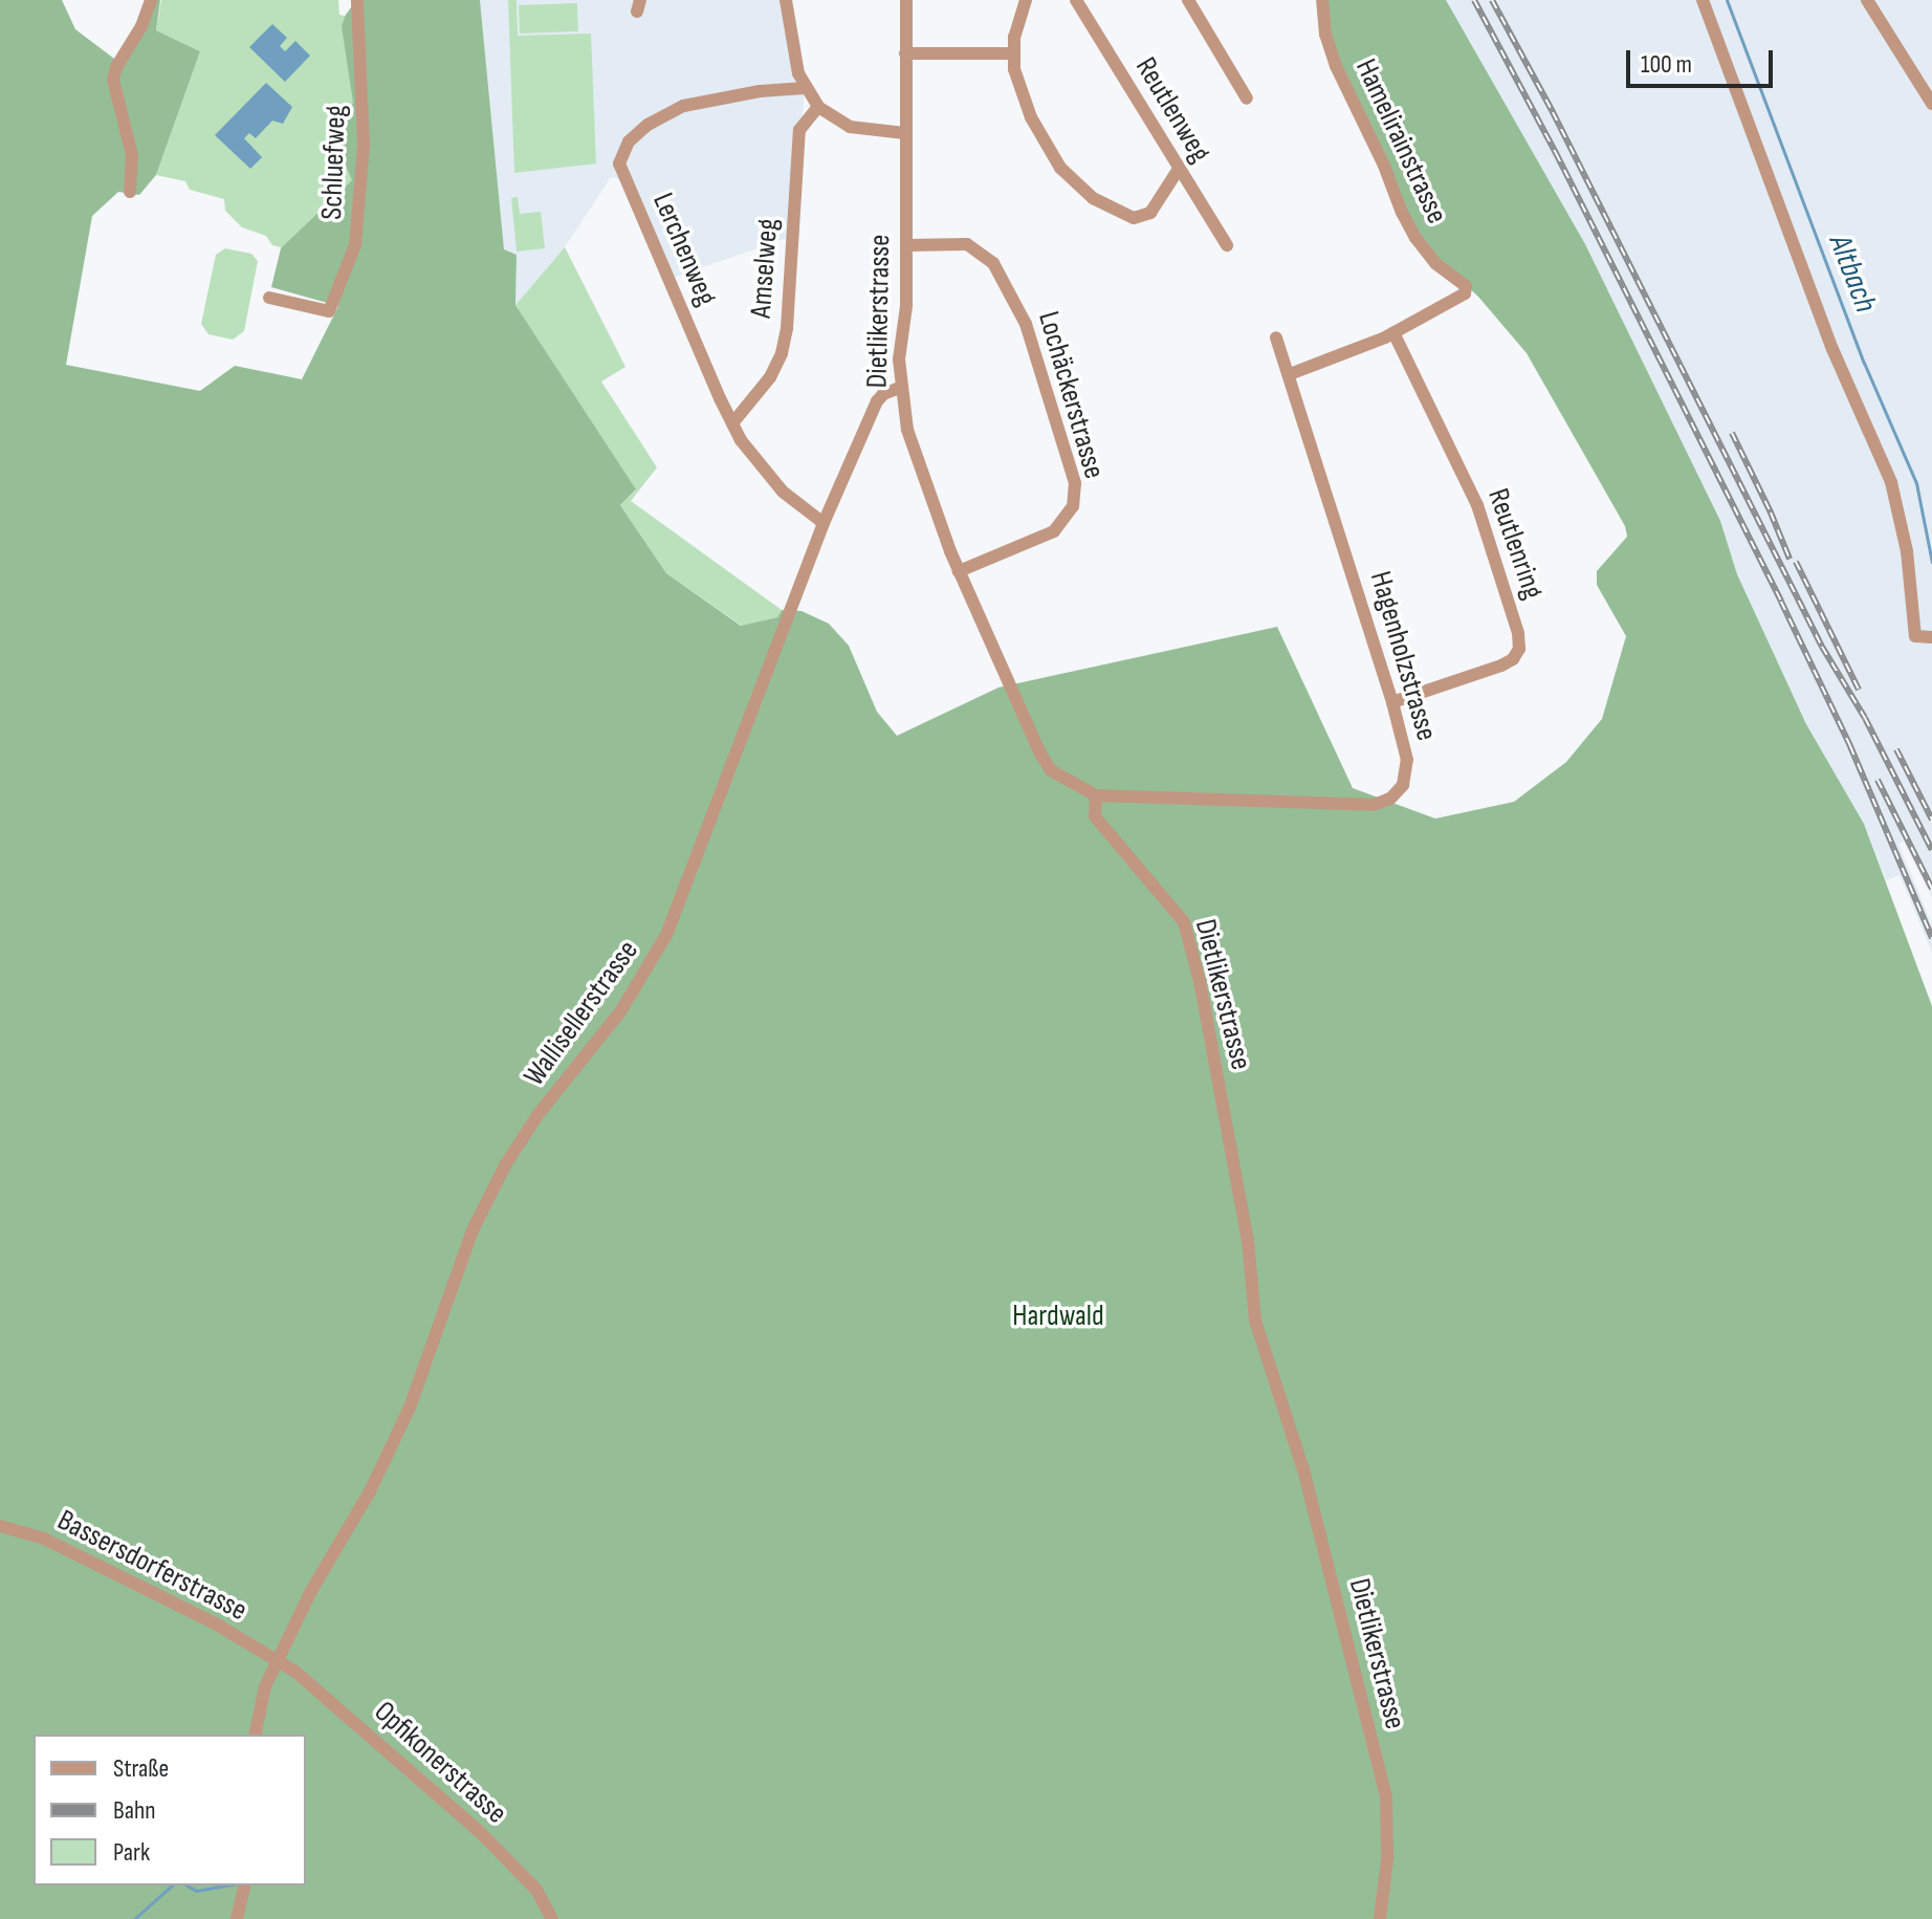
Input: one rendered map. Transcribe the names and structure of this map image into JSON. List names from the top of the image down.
{
  "streets": {
    "street": [
      "Reutlenweg",
      "Hamelirainstrasse",
      "Schluefweg",
      "Lerchenweg",
      "Amselweg",
      "Dietlikerstrasse",
      "Lochäckerstrasse",
      "Reutlenring",
      "Hagenholzstrasse",
      "Wallisellerstrasse",
      "Bassersdorferstrasse",
      "Opfikonerstrasse"
    ]
  },
  "crossings": [
    ["Hamelirainstrasse", "Reutlenring"],
    ["Hamelirainstrasse", "Hagenholzstrasse"],
    ["Lerchenweg", "Amselweg"],
    ["Lerchenweg", "Wallisellerstrasse"],
    ["Dietlikerstrasse", "Lochäckerstrasse"],
    ["Dietlikerstrasse", "Hagenholzstrasse"],
    ["Dietlikerstrasse", "Wallisellerstrasse"],
    ["Reutlenring", "Hagenholzstrasse"],
    ["Wallisellerstrasse", "Bassersdorferstrasse"],
    ["Wallisellerstrasse", "Opfikonerstrasse"],
    ["Bassersdorferstrasse", "Opfikonerstrasse"]
  ],
  "water": ["Altbach"],
  "parks": ["Hardwald"],
  "legend": ["Straße", "Bahn", "Park"],
  "scale_bar": "100 m"
}
